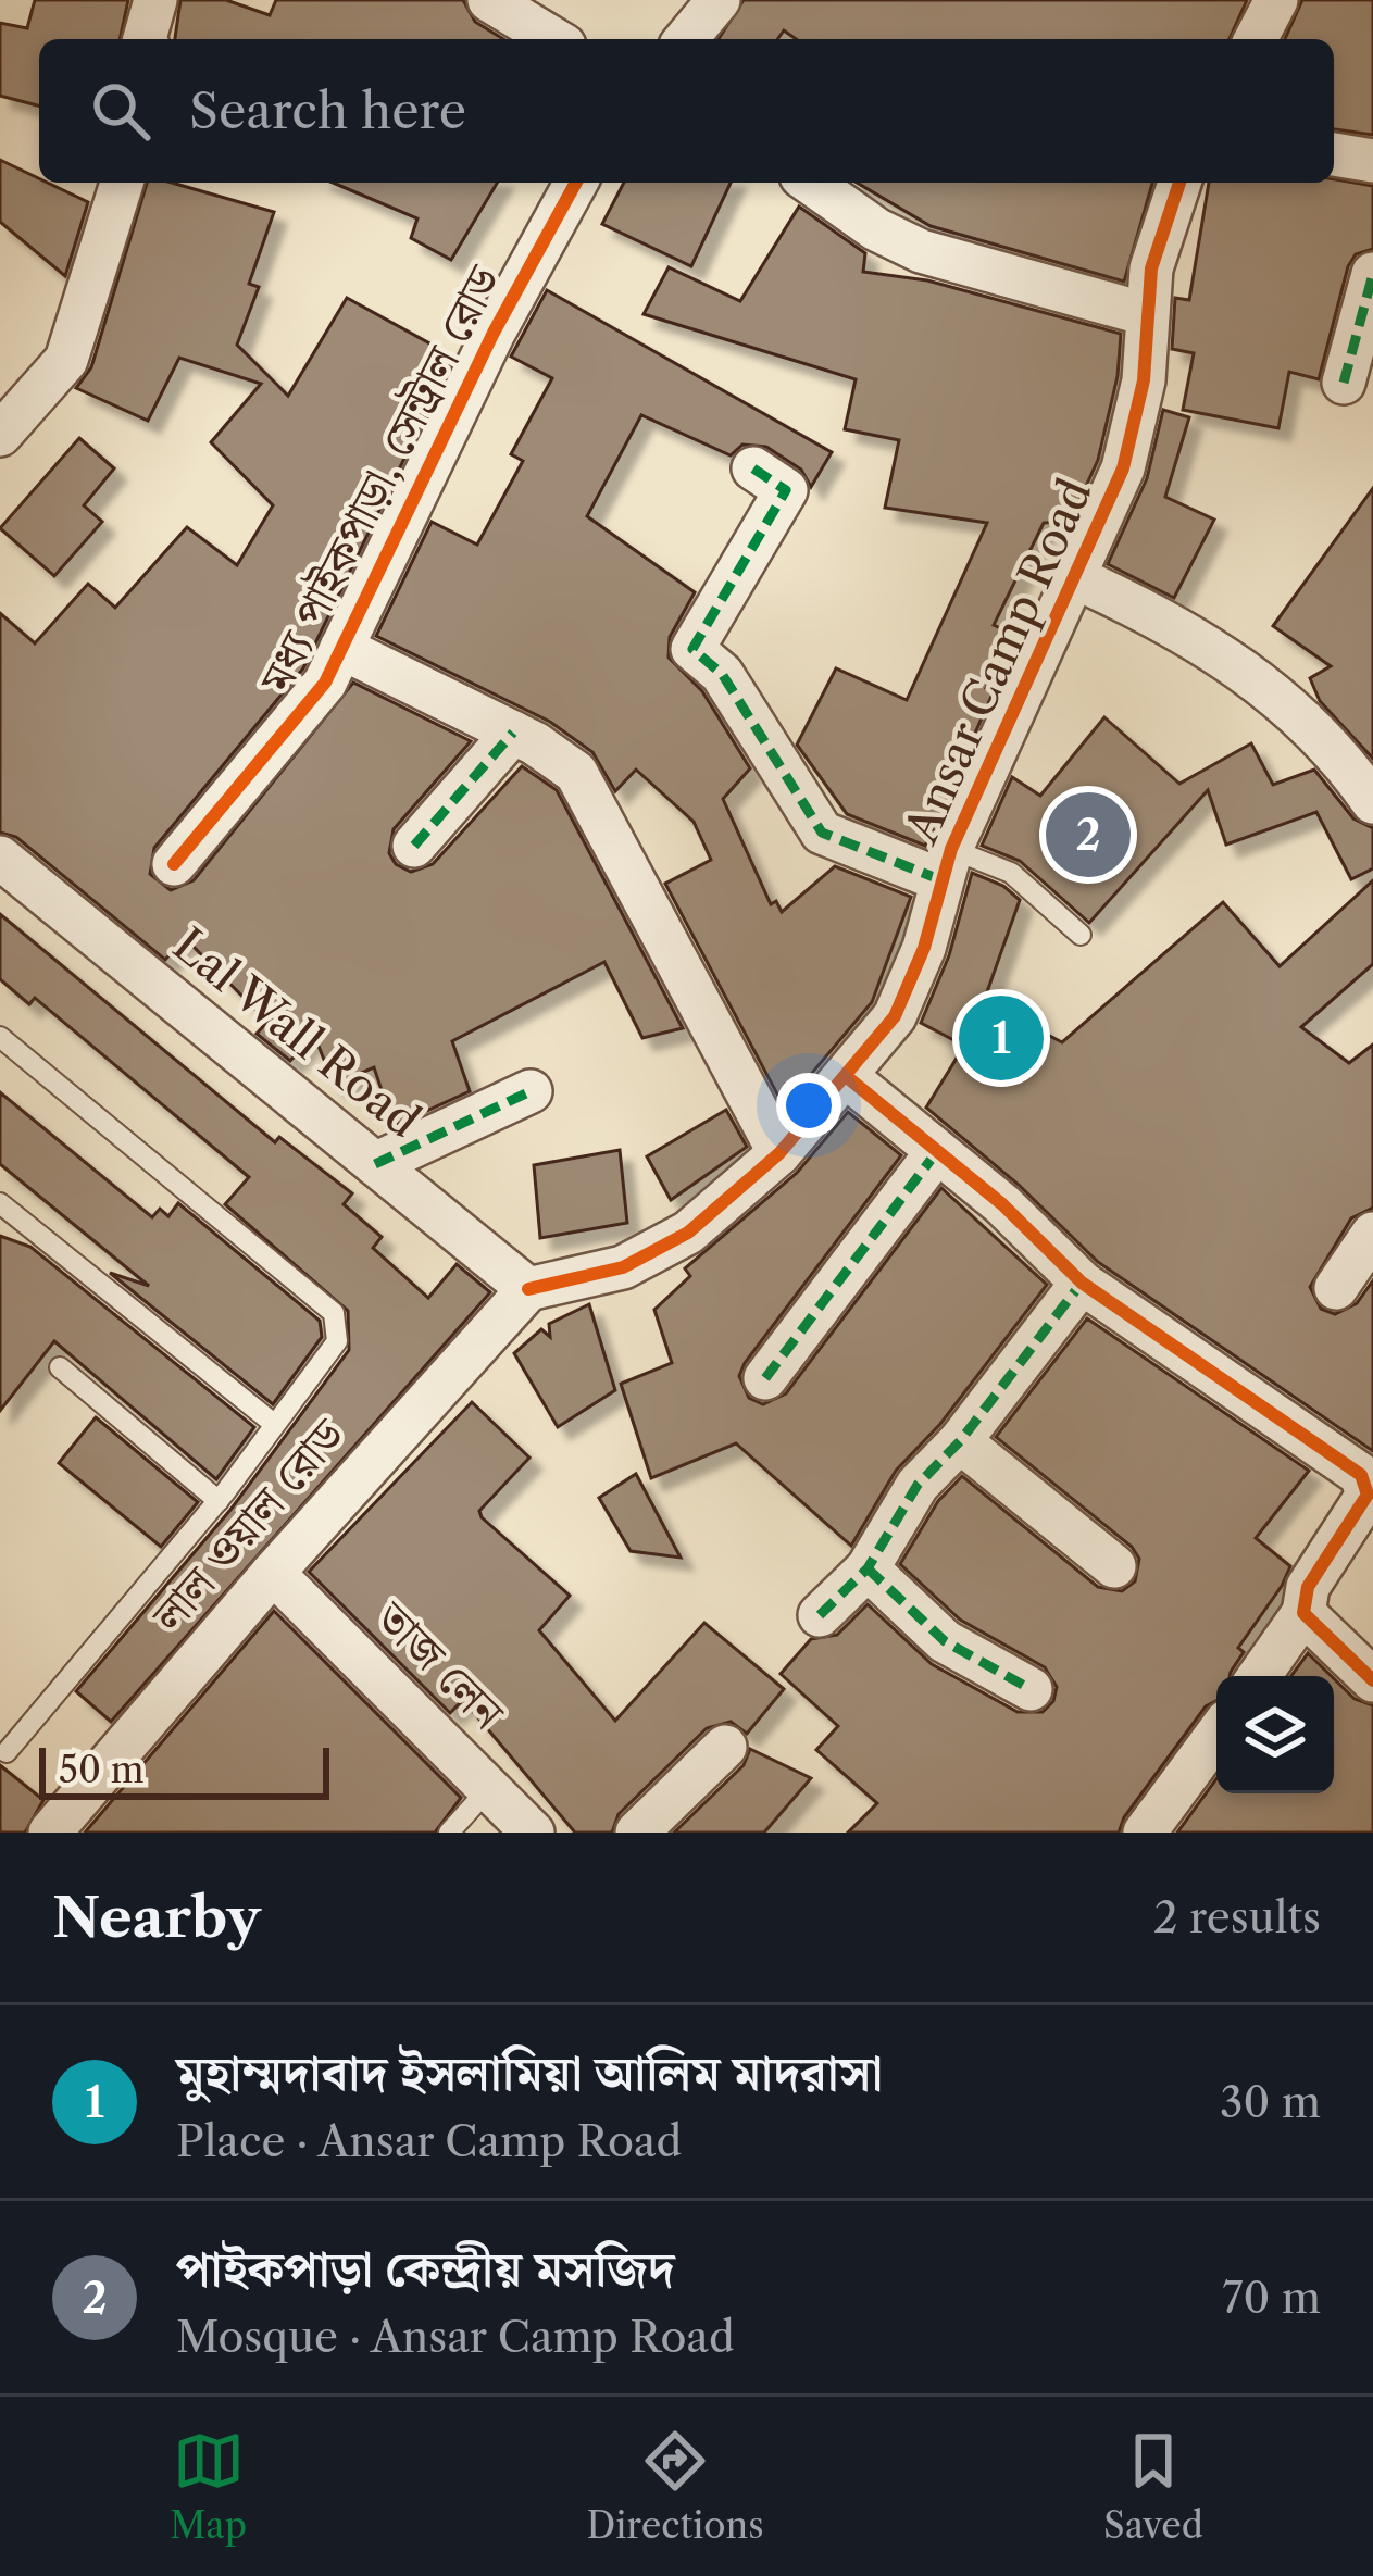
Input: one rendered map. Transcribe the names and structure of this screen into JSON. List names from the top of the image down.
{
  "streets": {
    "street": [
      "মধ্য পাইকপাড়া, সেন্ট্রাল রোড",
      "Ansar Camp Road",
      "Lal Wall Road",
      "লাল ওয়াল রোড",
      "তাজ লেন"
    ]
  },
  "crossings": [
    ["মধ্য পাইকপাড়া, সেন্ট্রাল রোড", "Ansar Camp Road"],
    ["Ansar Camp Road", "Lal Wall Road"],
    ["Ansar Camp Road", "লাল ওয়াল রোড"],
    ["Lal Wall Road", "লাল ওয়াল রোড"],
    ["লাল ওয়াল রোড", "তাজ লেন"]
  ],
  "scale_bar": "50 m",
  "page": {
    "search": "Search here",
    "pins": ["2", "1"],
    "scale": "50 m",
    "heading": ["Nearby", "2 results"],
    "list": [
      {
        "mark": "1",
        "name": "মুহাম্মদাবাদ ইসলামিয়া আলিম মাদরাসা",
        "note": "Place · Ansar Camp Road",
        "value": "30 m"
      },
      {
        "mark": "2",
        "name": "পাইকপাড়া কেন্দ্রীয় মসজিদ",
        "note": "Mosque · Ansar Camp Road",
        "value": "70 m"
      }
    ],
    "nav": ["Map", "Directions", "Saved"]
  }
}
